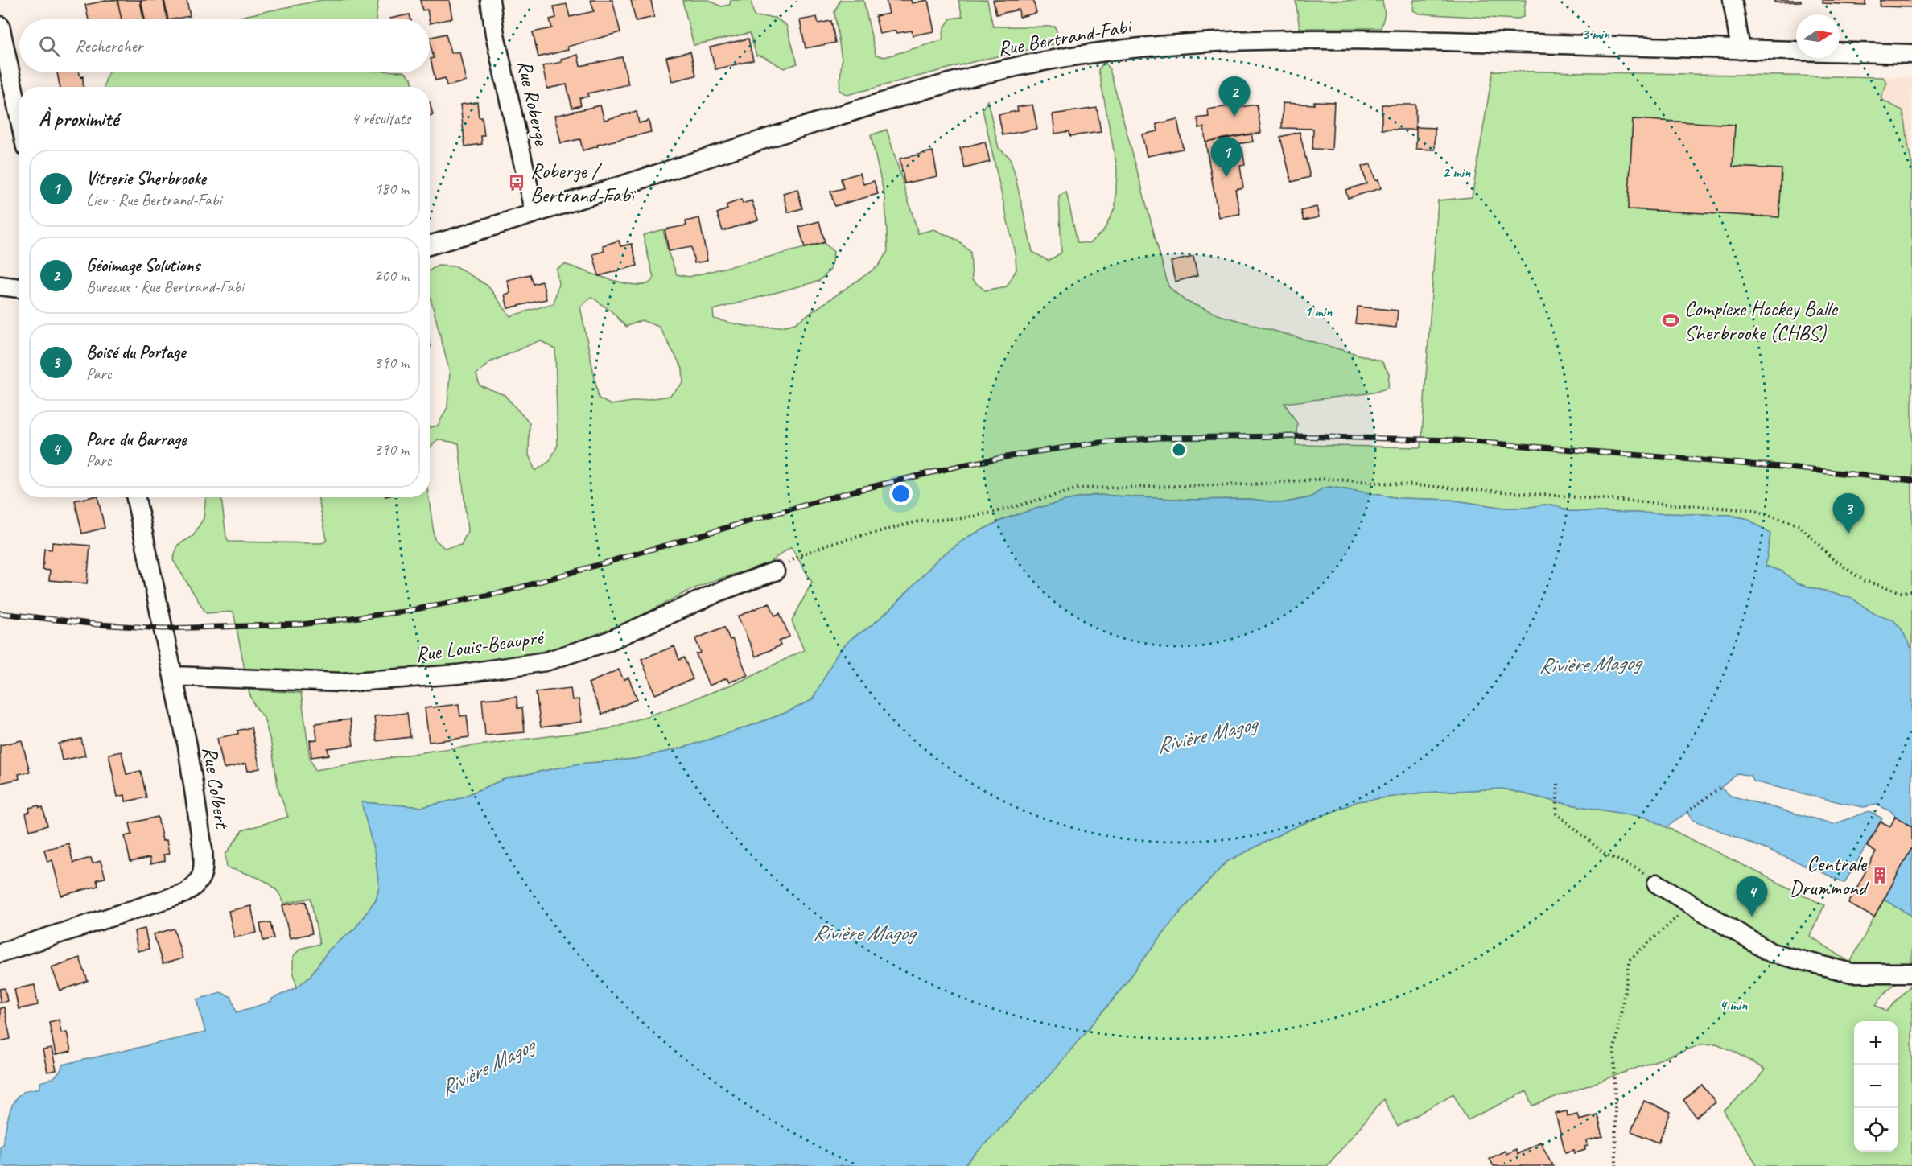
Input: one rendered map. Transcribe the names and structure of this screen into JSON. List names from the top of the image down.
{
  "streets": {
    "street": [
      "Rue Bertrand-Fabi",
      "Rue Roberge",
      "Rue Louis-Beaupré",
      "Rue Colbert"
    ]
  },
  "crossings": [
    ["Rue Bertrand-Fabi", "Rue Roberge"],
    ["Rue Louis-Beaupré", "Rue Colbert"]
  ],
  "water": ["Rivière Magog"],
  "places": {
    "bus stop": ["Roberge / Bertrand-Fabi"],
    "sports": ["Complexe Hockey Balle Sherbrooke (CHBS)"],
    "building": ["Centrale Drummond"]
  },
  "north": "right",
  "page": {
    "search": "Rechercher",
    "pins": [
      "2",
      "1",
      "3",
      "4"
    ],
    "heading": ["À proximité", "4 résultats"],
    "list": [
      {
        "mark": "1",
        "name": "Vitrerie Sherbrooke",
        "note": "Lieu · Rue Bertrand-Fabi",
        "value": "180 m"
      },
      {
        "mark": "2",
        "name": "Géoimage Solutions",
        "note": "Bureaux · Rue Bertrand-Fabi",
        "value": "200 m"
      },
      {
        "mark": "3",
        "name": "Boisé du Portage",
        "note": "Parc",
        "value": "390 m"
      },
      {
        "mark": "4",
        "name": "Parc du Barrage",
        "note": "Parc",
        "value": "390 m"
      }
    ],
    "map_buttons": ["+", "−"]
  },
  "rings": [
    "3 min",
    "2 min",
    "1 min",
    "4 min"
  ]
}
